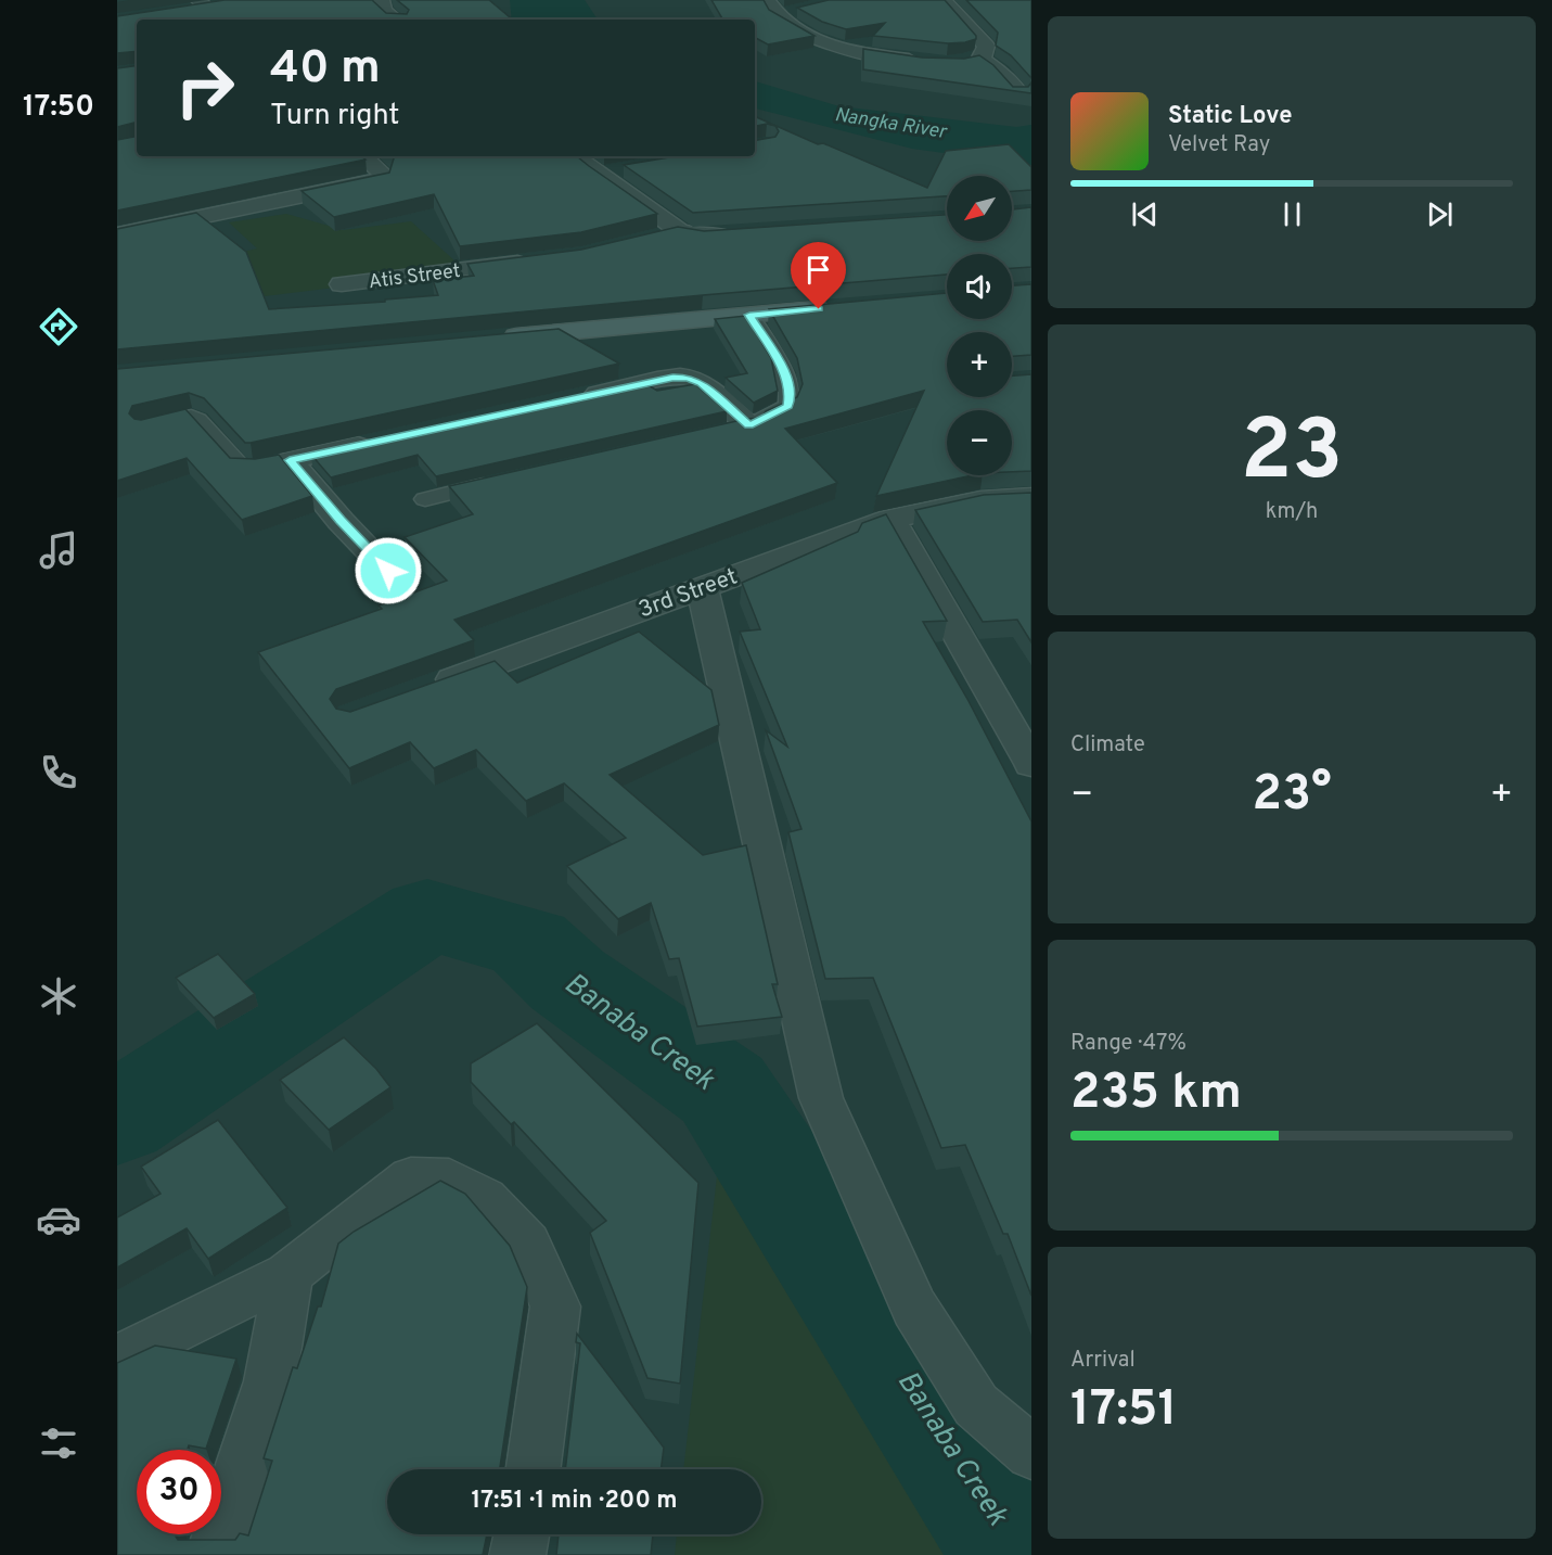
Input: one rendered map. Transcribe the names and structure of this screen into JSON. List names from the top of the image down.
{
  "streets": {
    "street": ["Atis Street", "3rd Street"]
  },
  "water": ["Nangka River", "Banaba Creek"],
  "north": "bottom left",
  "page": {
    "tabs": "17:50",
    "turn": ["40 m", "Turn right"],
    "song": ["Static Love", "Velvet Ray"],
    "map_buttons": ["+", "−"],
    "tile": [
      ["23", "km/h"],
      "Climate",
      ["Range · 47%", "235 km"],
      ["Arrival", "17:51"]
    ],
    "heat": ["−", "23°", "+"],
    "limit": "30",
    "trip": "17:51 · 1 min · 200 m"
  }
}
